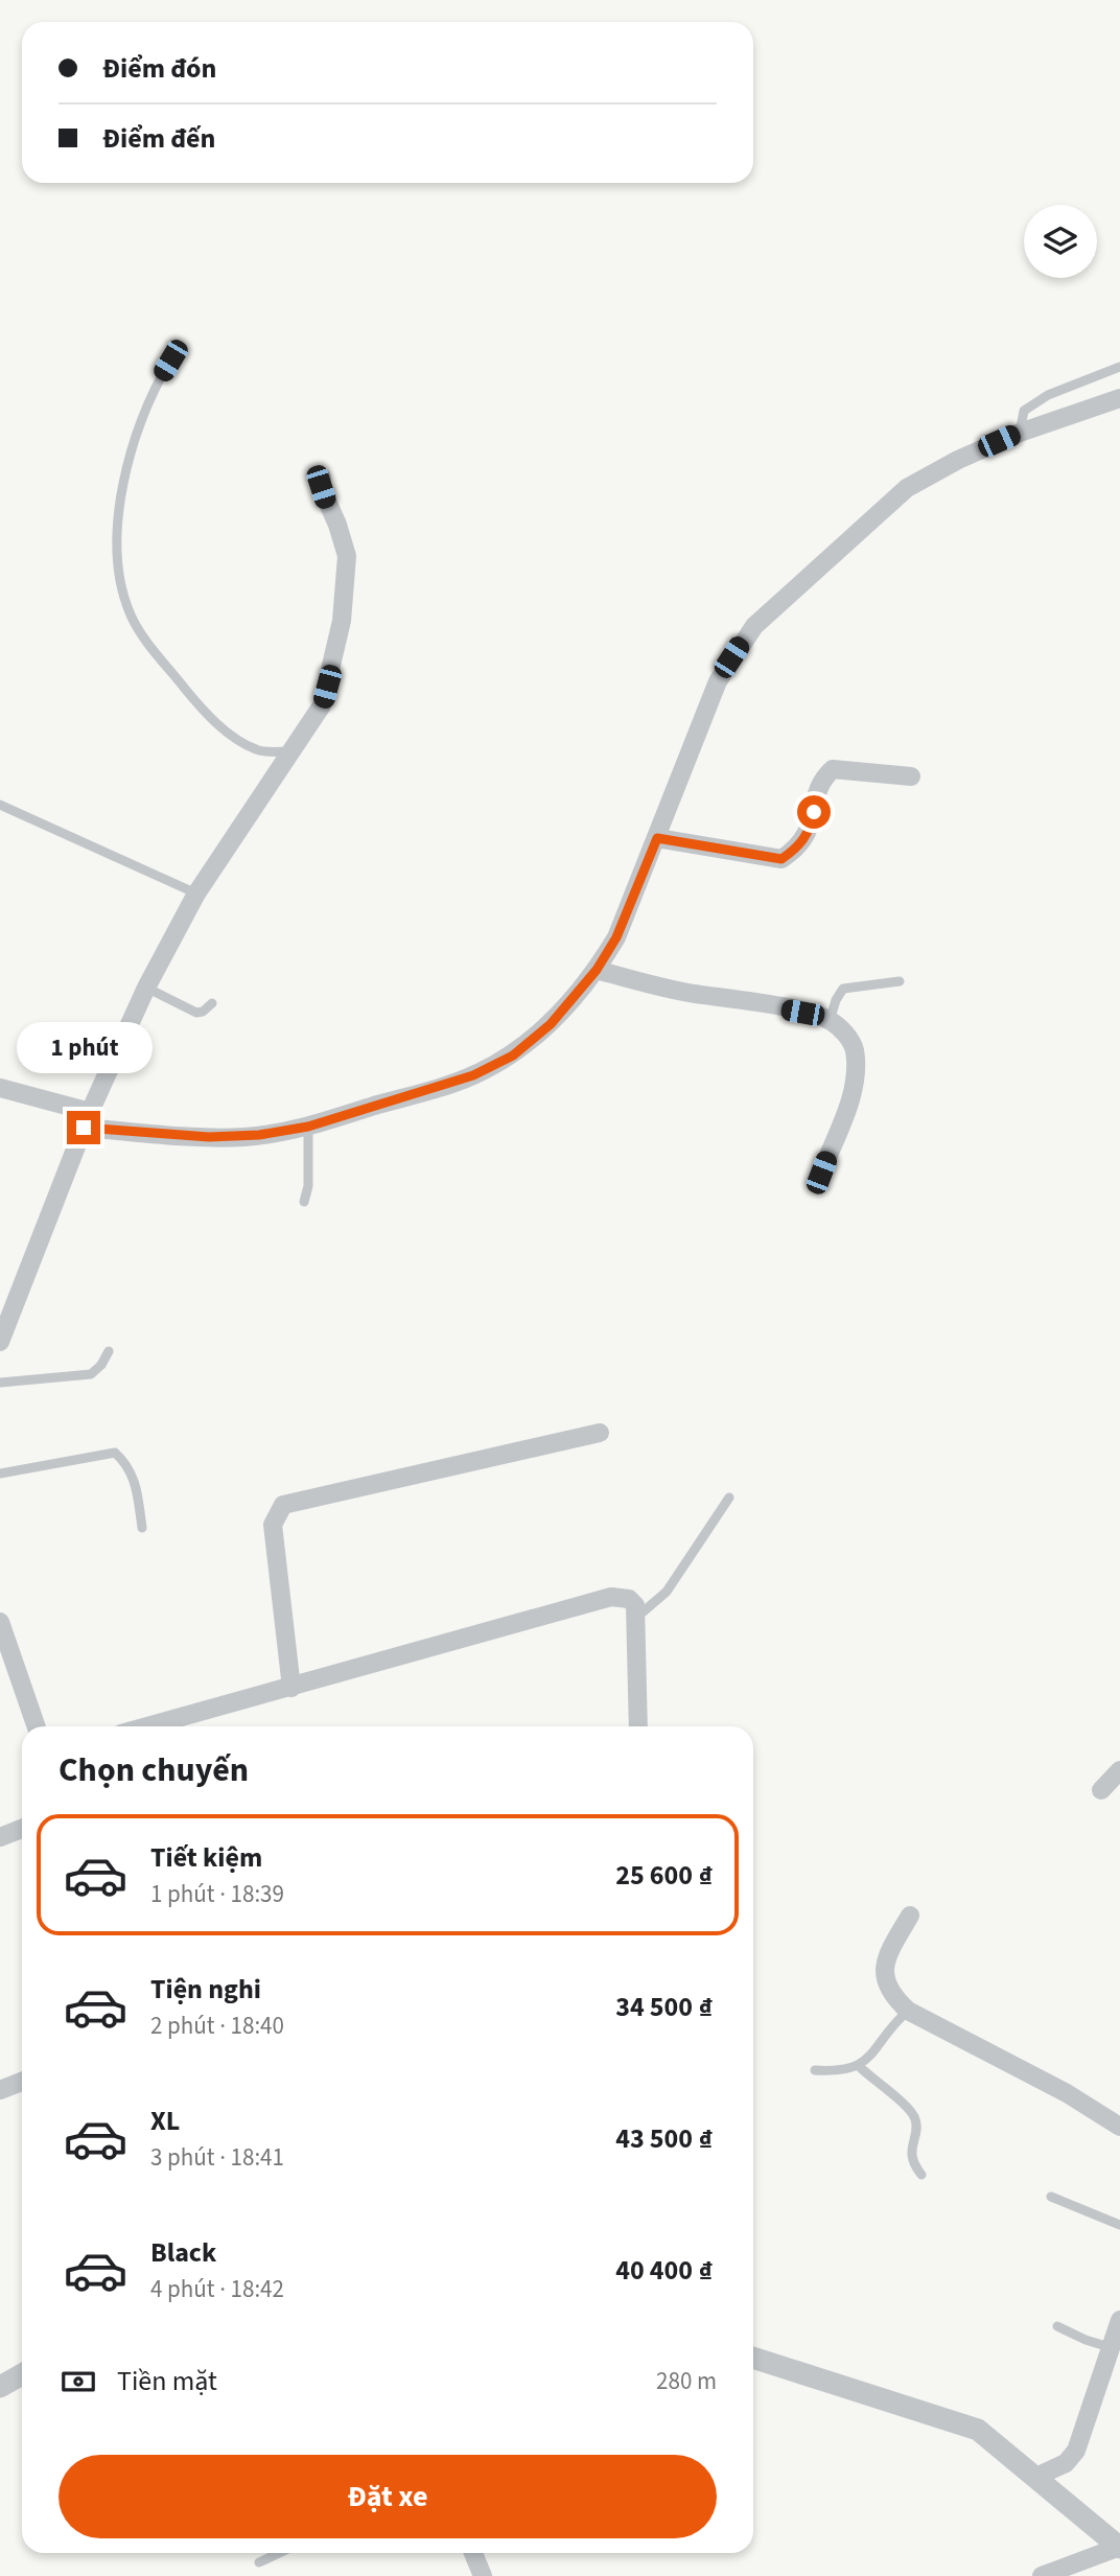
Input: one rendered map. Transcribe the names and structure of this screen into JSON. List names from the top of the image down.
{
  "page": {
    "banner": ["Điểm đón", "Điểm đến"],
    "bubble": "1 phút",
    "heading": "Chọn chuyến",
    "list": [
      {
        "name": "Tiết kiệm",
        "note": "1 phút · 18:39",
        "value": "25 600 ₫"
      },
      {
        "name": "Tiện nghi",
        "note": "2 phút · 18:40",
        "value": "34 500 ₫"
      },
      {
        "name": "XL",
        "note": "3 phút · 18:41",
        "value": "43 500 ₫"
      },
      {
        "name": "Black",
        "note": "4 phút · 18:42",
        "value": "40 400 ₫"
      }
    ],
    "pay": ["Tiền mặt", "280 m"],
    "buttons": "Đặt xe"
  }
}
